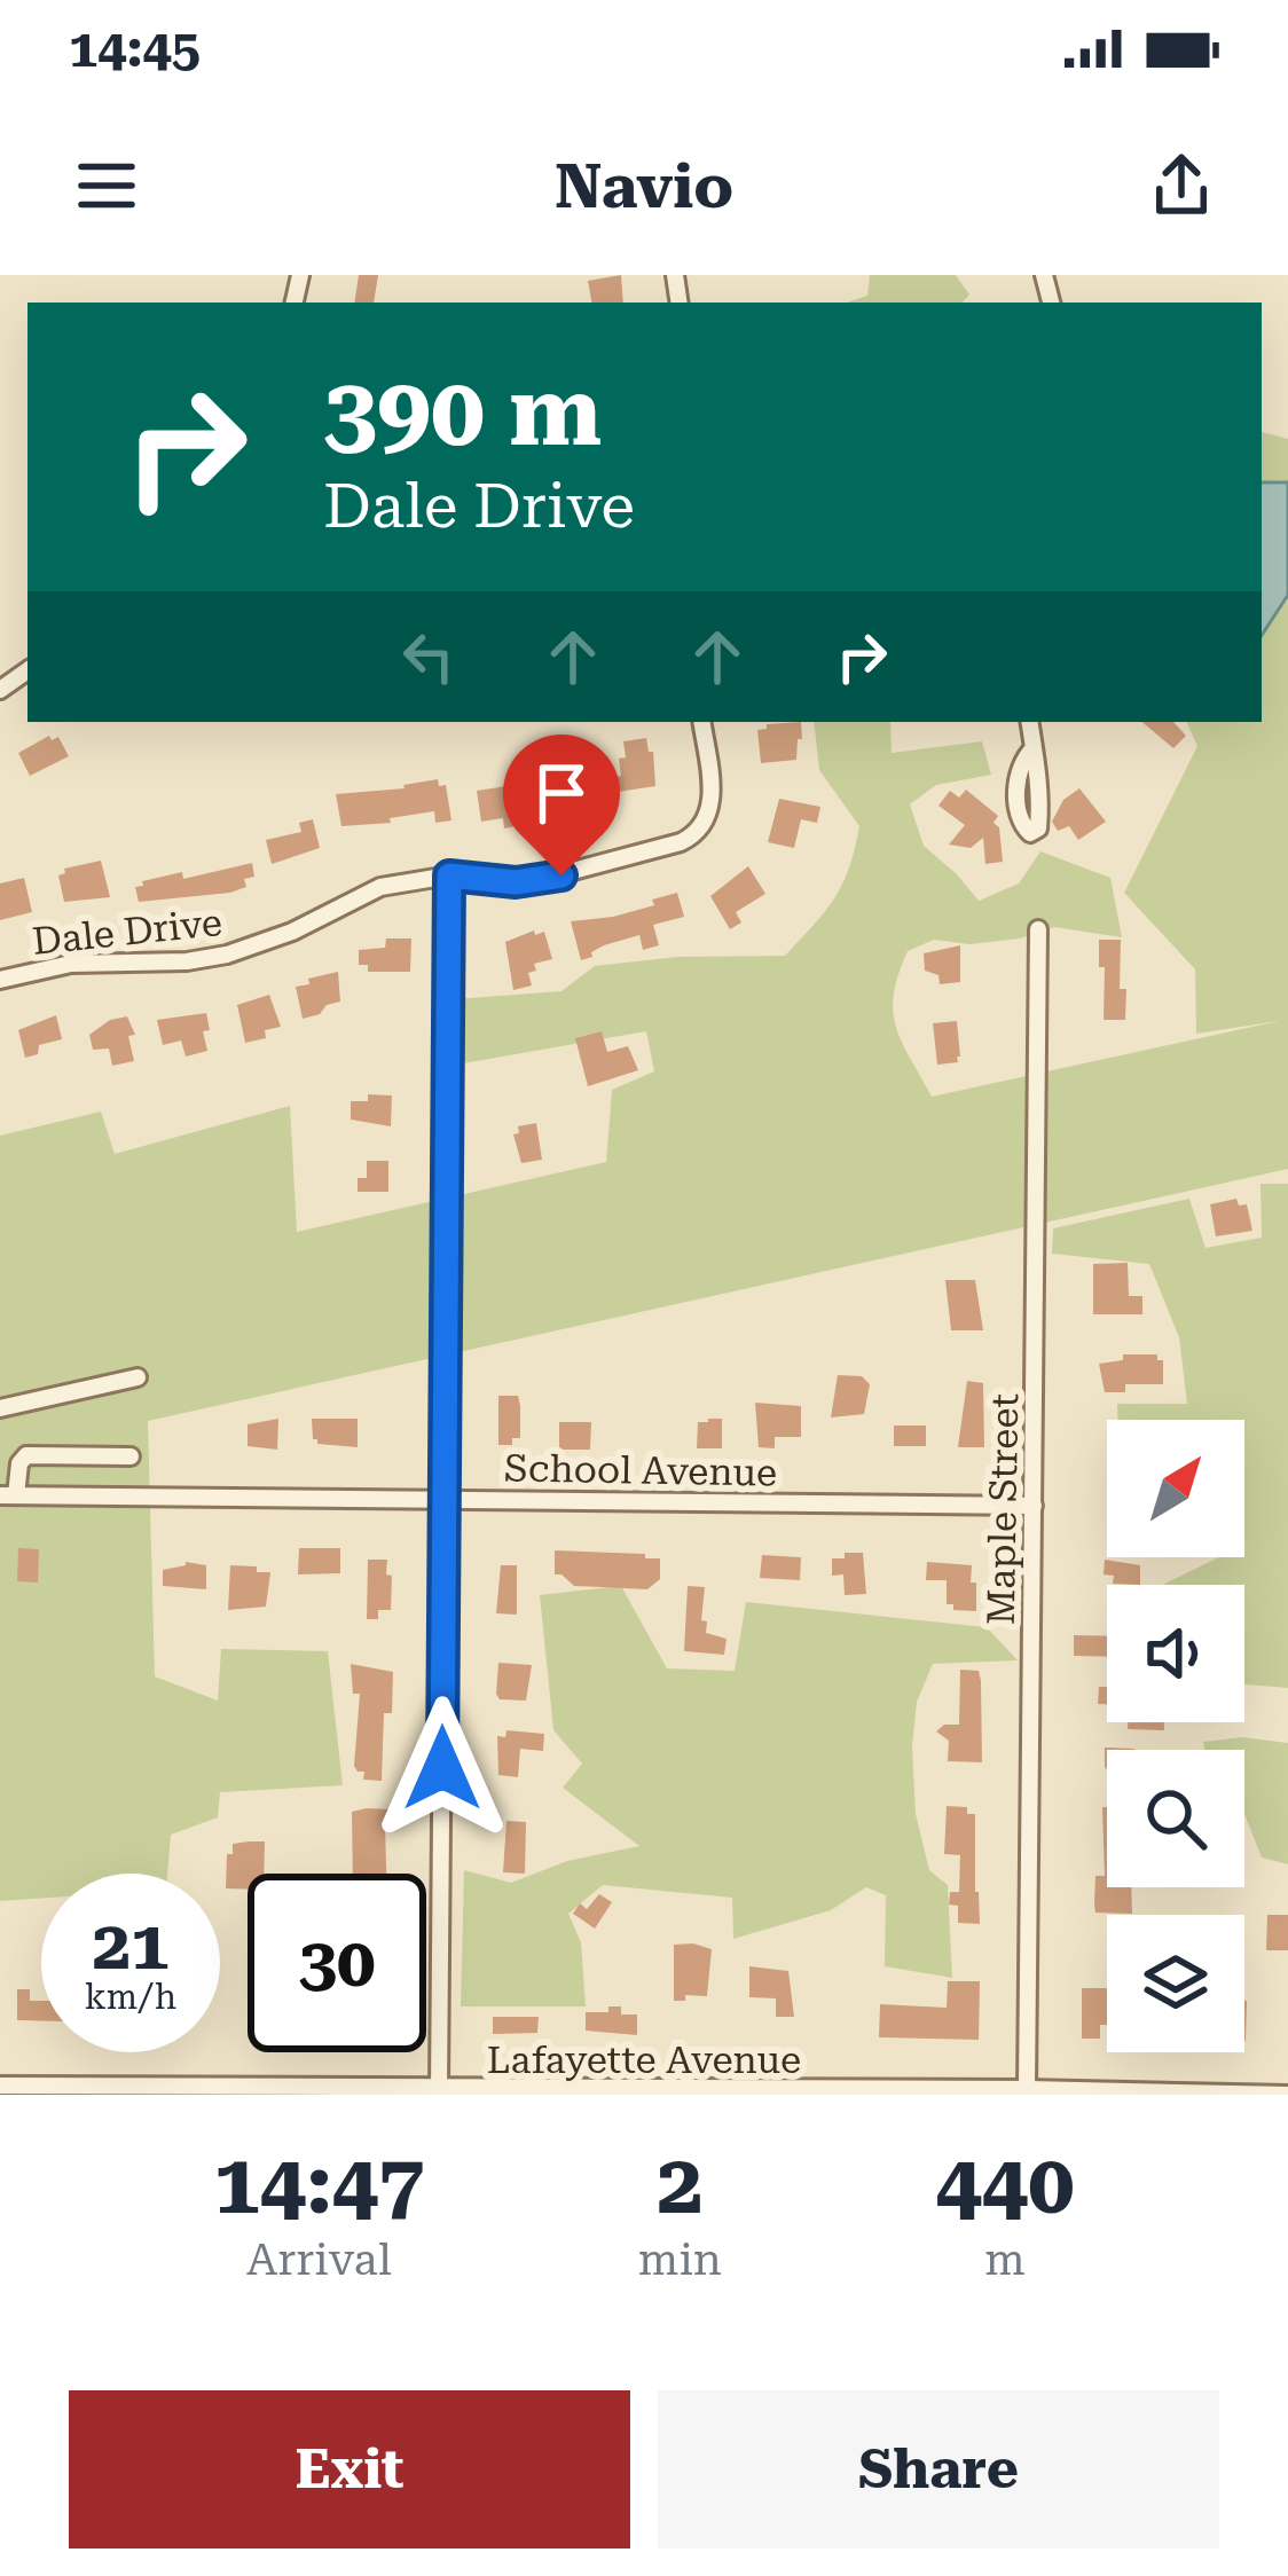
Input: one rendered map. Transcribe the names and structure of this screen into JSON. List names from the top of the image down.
{
  "streets": {
    "street": [
      "Dale Drive",
      "School Avenue",
      "Maple Street",
      "Lafayette Avenue"
    ]
  },
  "crossings": [
    ["School Avenue", "Maple Street"],
    ["Maple Street", "Lafayette Avenue"]
  ],
  "north": "top right",
  "page": {
    "status": "14:45",
    "header": "Navio",
    "turn": ["390 m", "Dale Drive"],
    "speed": "21 km/h",
    "limit": "30",
    "eta": [
      "14:47",
      "Arrival",
      "2",
      "min",
      "440",
      "m"
    ],
    "buttons": ["Exit", "Share"]
  }
}
